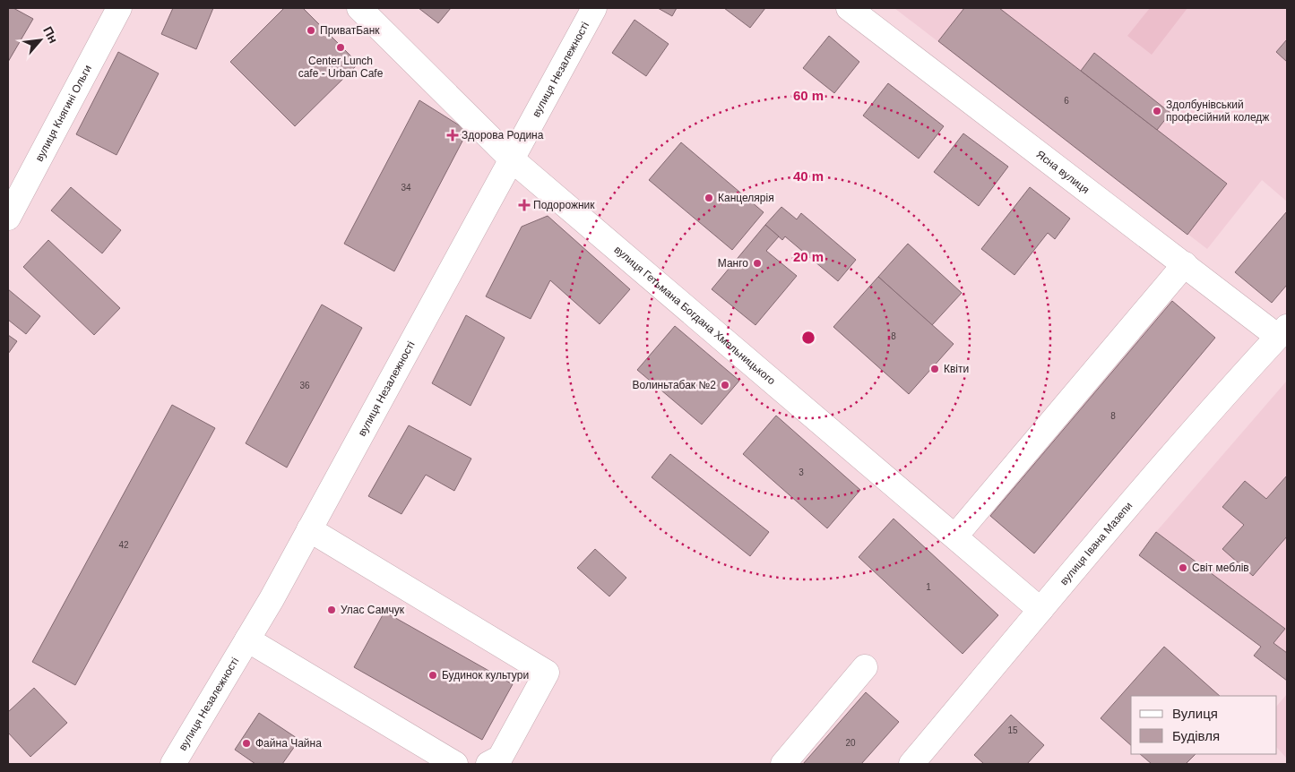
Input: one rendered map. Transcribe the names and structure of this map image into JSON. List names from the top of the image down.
{
  "streets": {
    "street": [
      "вулиця Незалежності",
      "вулиця Княгині Ольги",
      "Ясна вулиця",
      "вулиця Гетьмана Богдана Хмельницького",
      "вулиця Івана Мазепи"
    ]
  },
  "crossings": [
    ["вулиця Незалежності", "вулиця Гетьмана Богдана Хмельницького"],
    ["Ясна вулиця", "вулиця Івана Мазепи"],
    ["вулиця Гетьмана Богдана Хмельницького", "вулиця Івана Мазепи"]
  ],
  "places": {
    "other": [
      "ПриватБанк",
      "Center Lunch cafe - Urban Cafe",
      "Здолбунівський професійний коледж",
      "Канцелярiя",
      "Манго",
      "Квіти",
      "Волиньтабак №2",
      "Світ меблів",
      "Улас Самчук",
      "Будинок культури",
      "Файна Чайна"
    ],
    "health": ["Здорова Родина", "Подорожник"]
  },
  "house_numbers": [
    "6",
    "34",
    "8",
    "36",
    "8",
    "3",
    "42",
    "1",
    "15",
    "20"
  ],
  "legend": ["Вулиця", "Будівля"],
  "north": "top right",
  "rings": ["60 m", "40 m", "20 m"]
}
